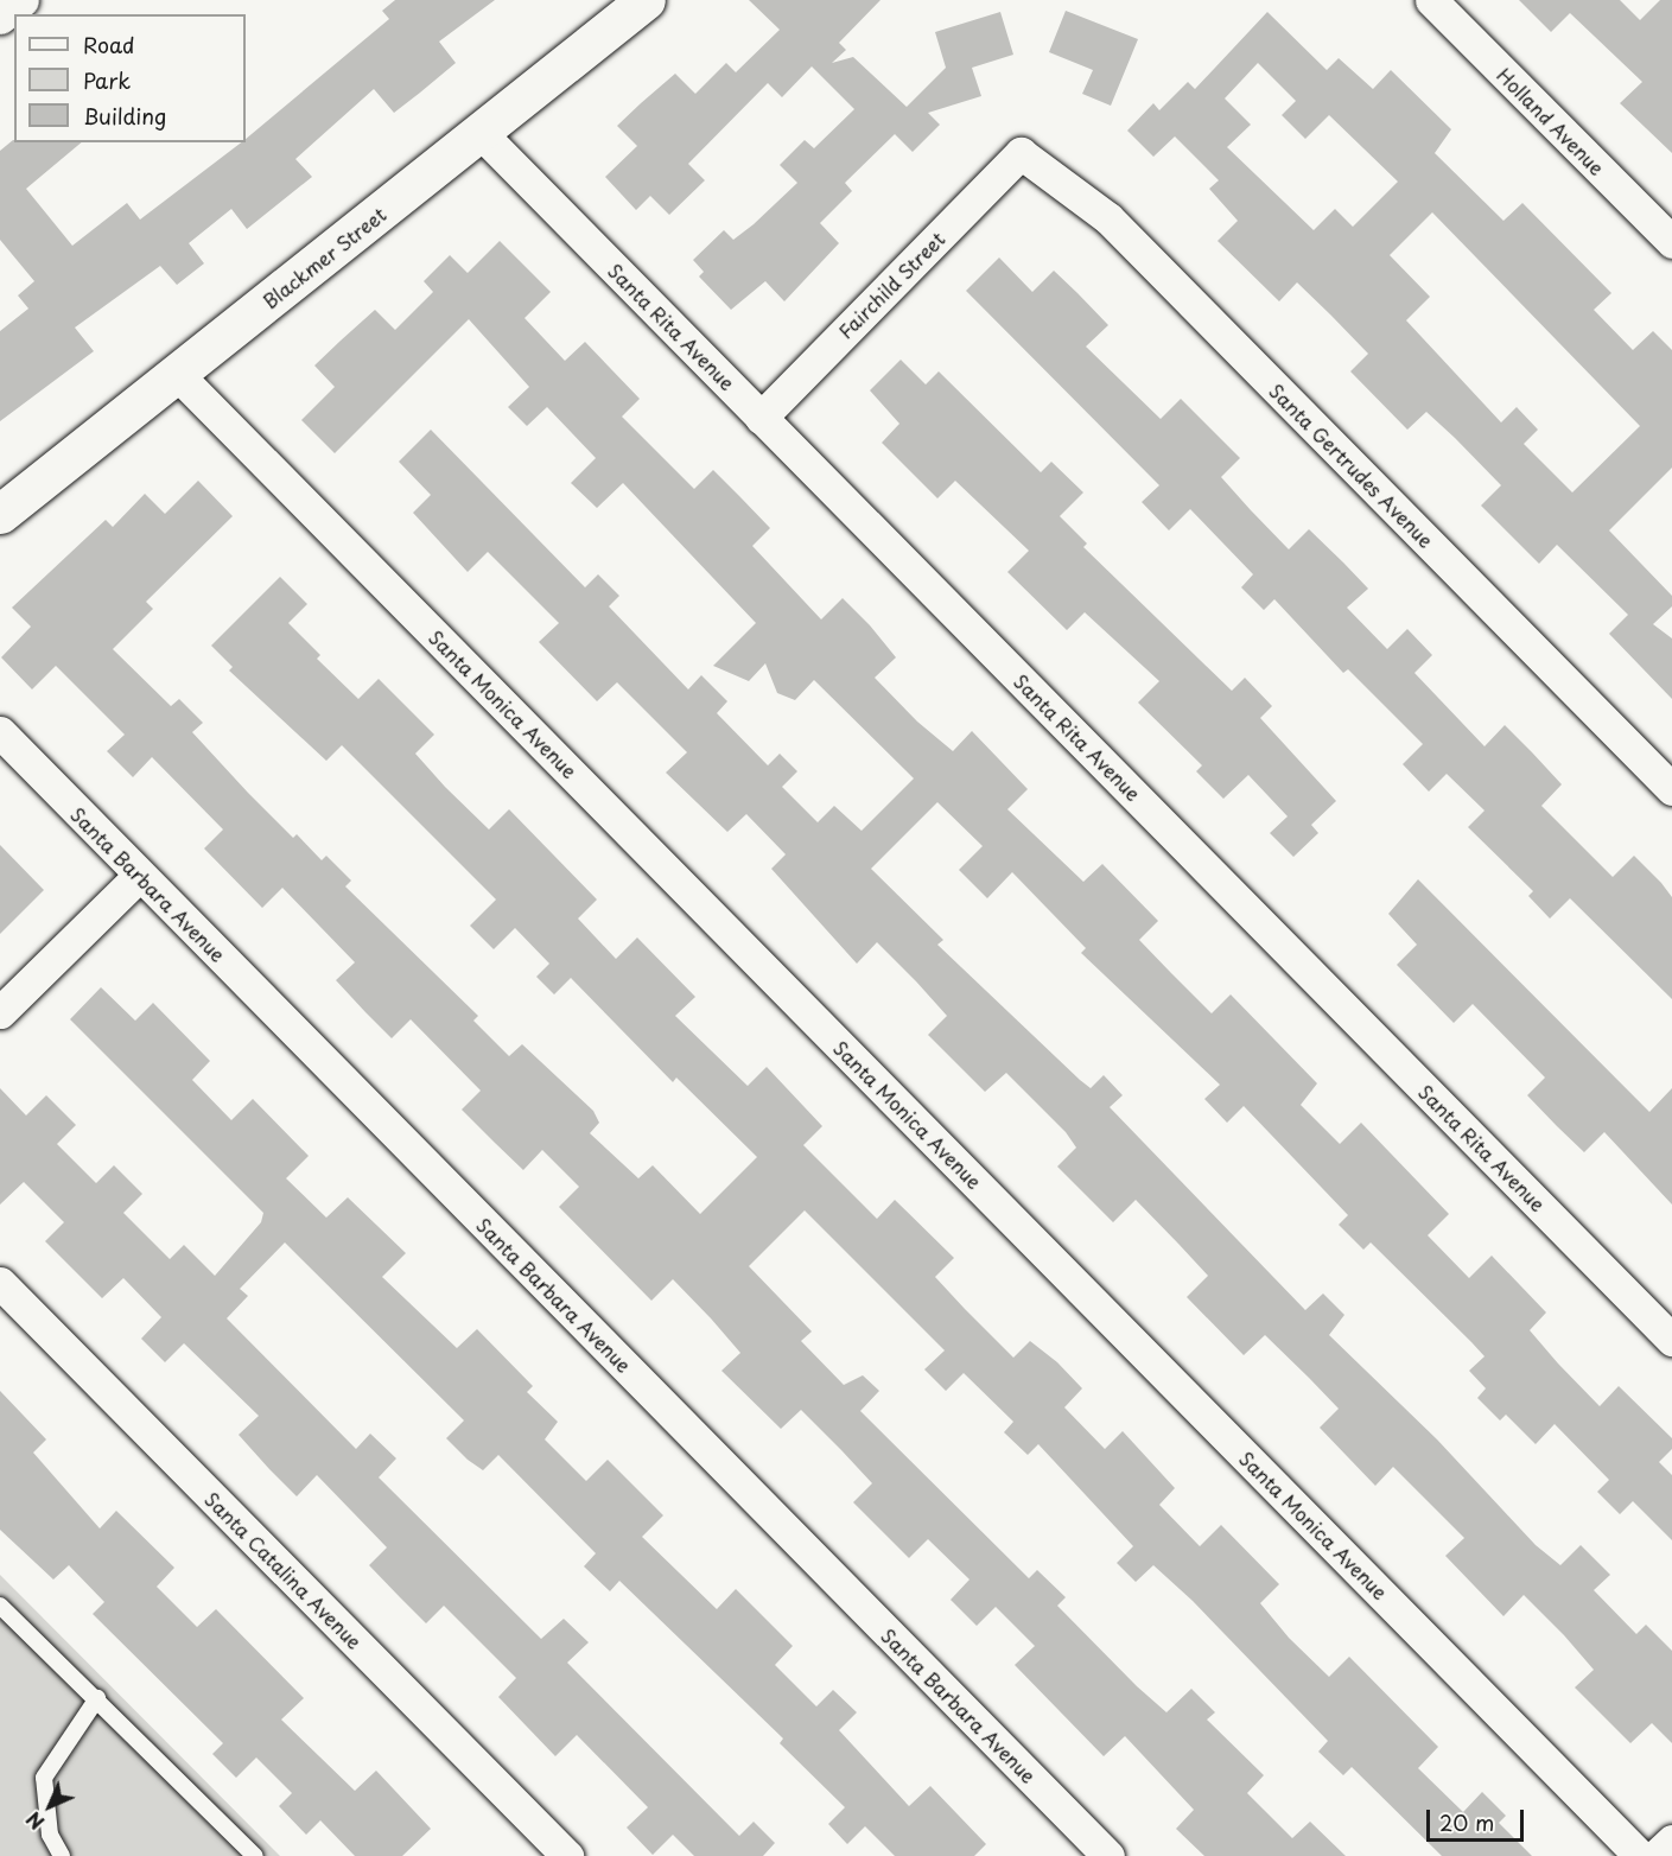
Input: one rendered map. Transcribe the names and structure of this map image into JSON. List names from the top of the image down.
{
  "streets": {
    "street": [
      "Holland Avenue",
      "Blackmer Street",
      "Fairchild Street",
      "Santa Rita Avenue",
      "Santa Gertrudes Avenue",
      "Santa Monica Avenue",
      "Santa Barbara Avenue",
      "Santa Catalina Avenue"
    ]
  },
  "crossings": [
    ["Blackmer Street", "Santa Rita Avenue"],
    ["Blackmer Street", "Santa Monica Avenue"],
    ["Fairchild Street", "Santa Rita Avenue"],
    ["Fairchild Street", "Santa Gertrudes Avenue"]
  ],
  "legend": ["Road", "Park", "Building"],
  "scale_bar": "20 m",
  "north": "bottom left"
}
